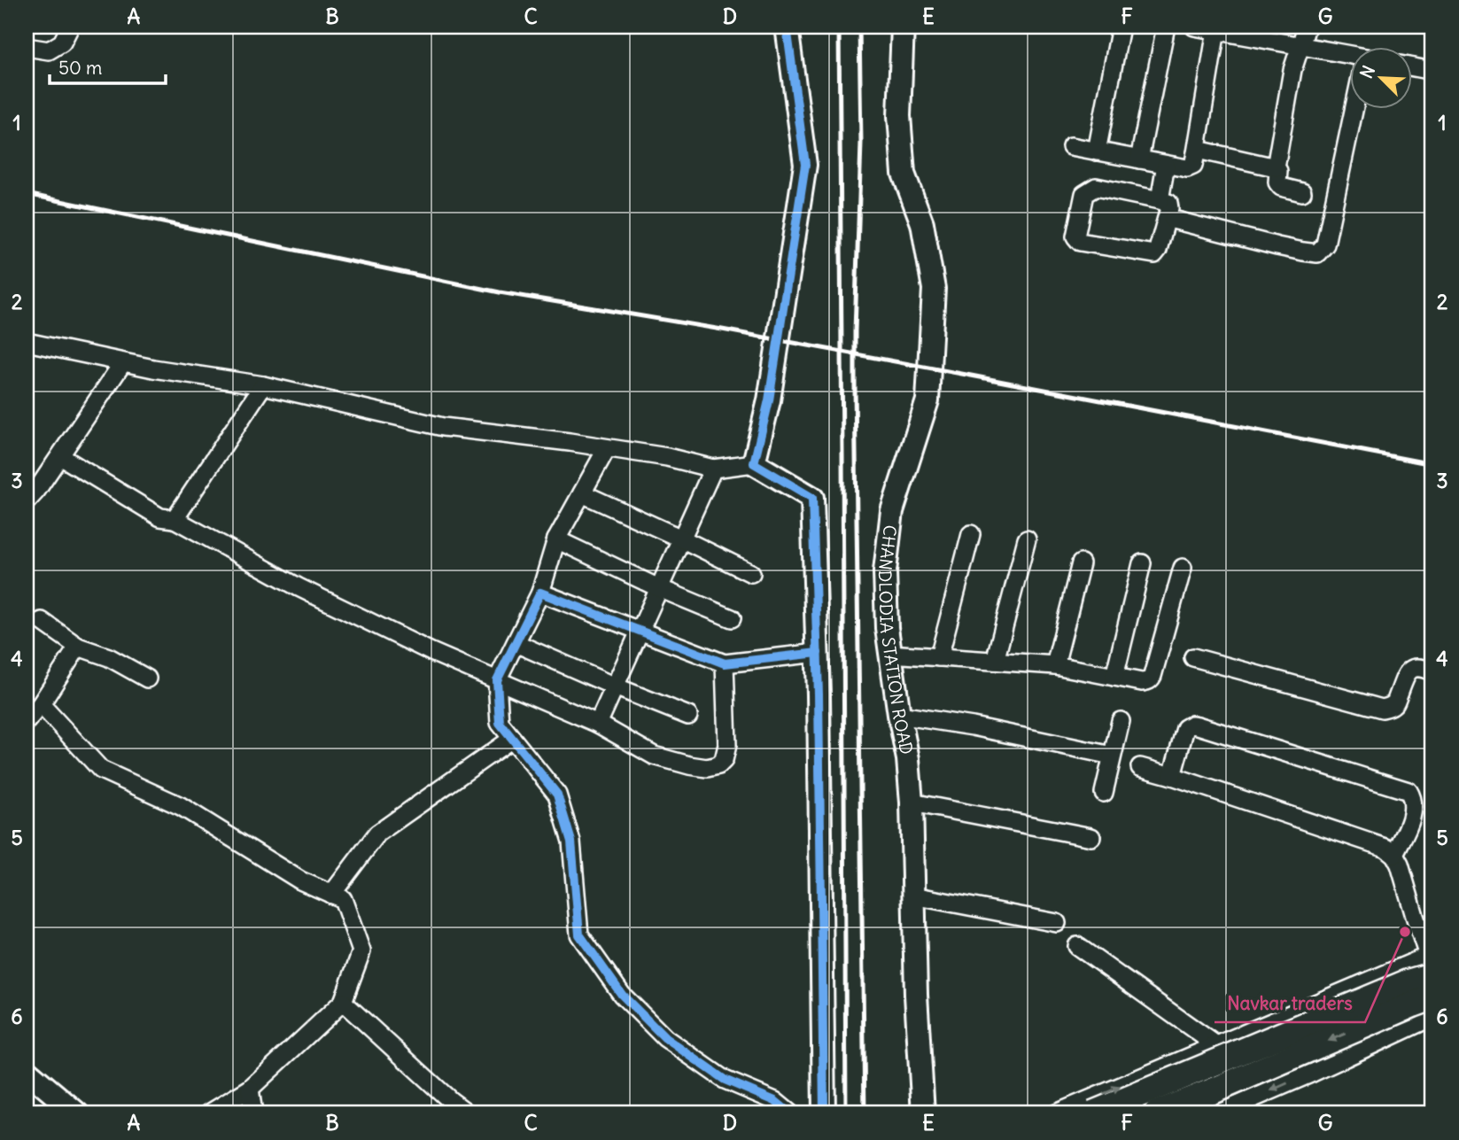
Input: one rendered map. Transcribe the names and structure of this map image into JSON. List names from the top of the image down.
{
  "streets": {
    "street": ["CHANDLODIA STATION ROAD"]
  },
  "places": ["Navkar traders"],
  "scale_bar": "50 m",
  "north": "top left",
  "grid": {
    "columns": [
      "A",
      "B",
      "C",
      "D",
      "E",
      "F",
      "G"
    ],
    "rows": [
      "1",
      "2",
      "3",
      "4",
      "5",
      "6"
    ]
  }
}
